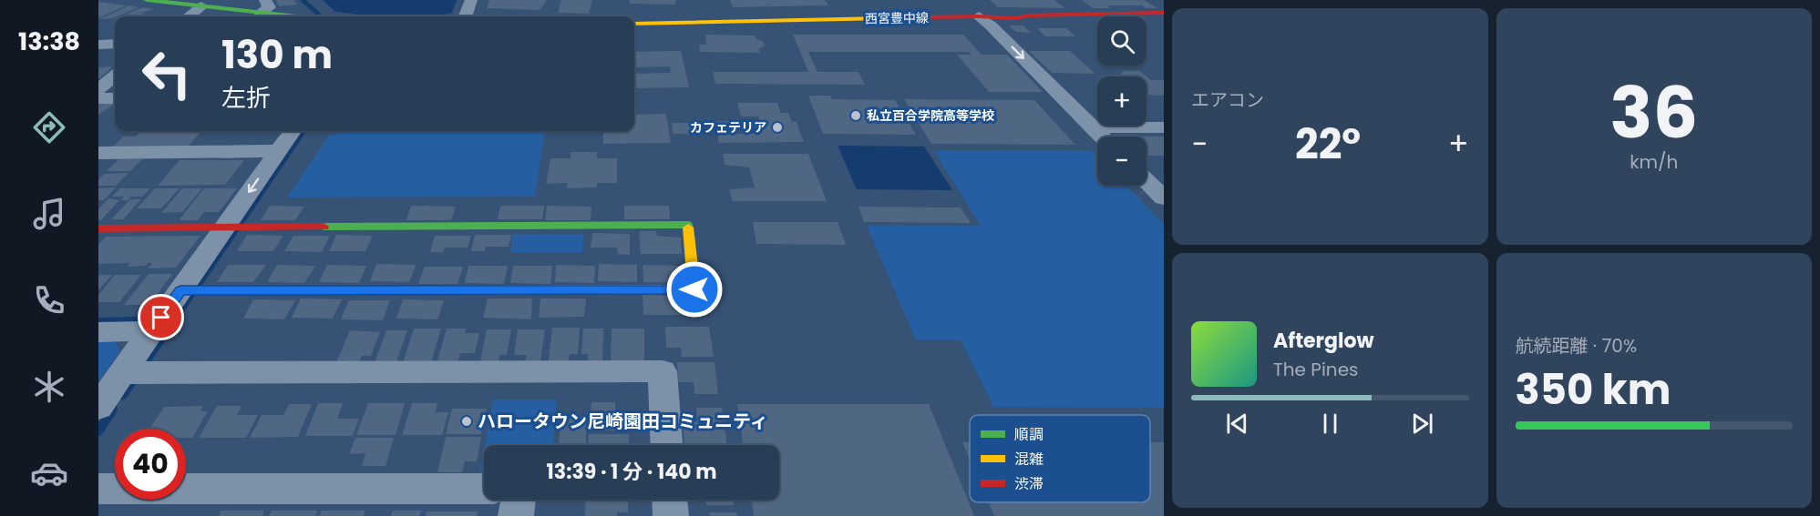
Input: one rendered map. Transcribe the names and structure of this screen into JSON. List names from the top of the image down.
{
  "streets": {
    "street": ["西宮豊中線"]
  },
  "places": ["私立百合学院高等学校", "カフェテリア", "ハロータウン尼崎園田コミュニティ"],
  "legend": ["順調", "混雑", "渋滞"],
  "page": {
    "tabs": "13:38",
    "tile": [
      "エアコン",
      ["36", "km/h"],
      ["航続距離 · 70%", "350 km"]
    ],
    "map_buttons": ["+", "−"],
    "turn": ["130 m", "左折"],
    "heat": ["−", "22°", "+"],
    "song": ["Afterglow", "The Pines"],
    "limit": "40",
    "trip": "13:39 · 1 分 · 140 m"
  }
}
